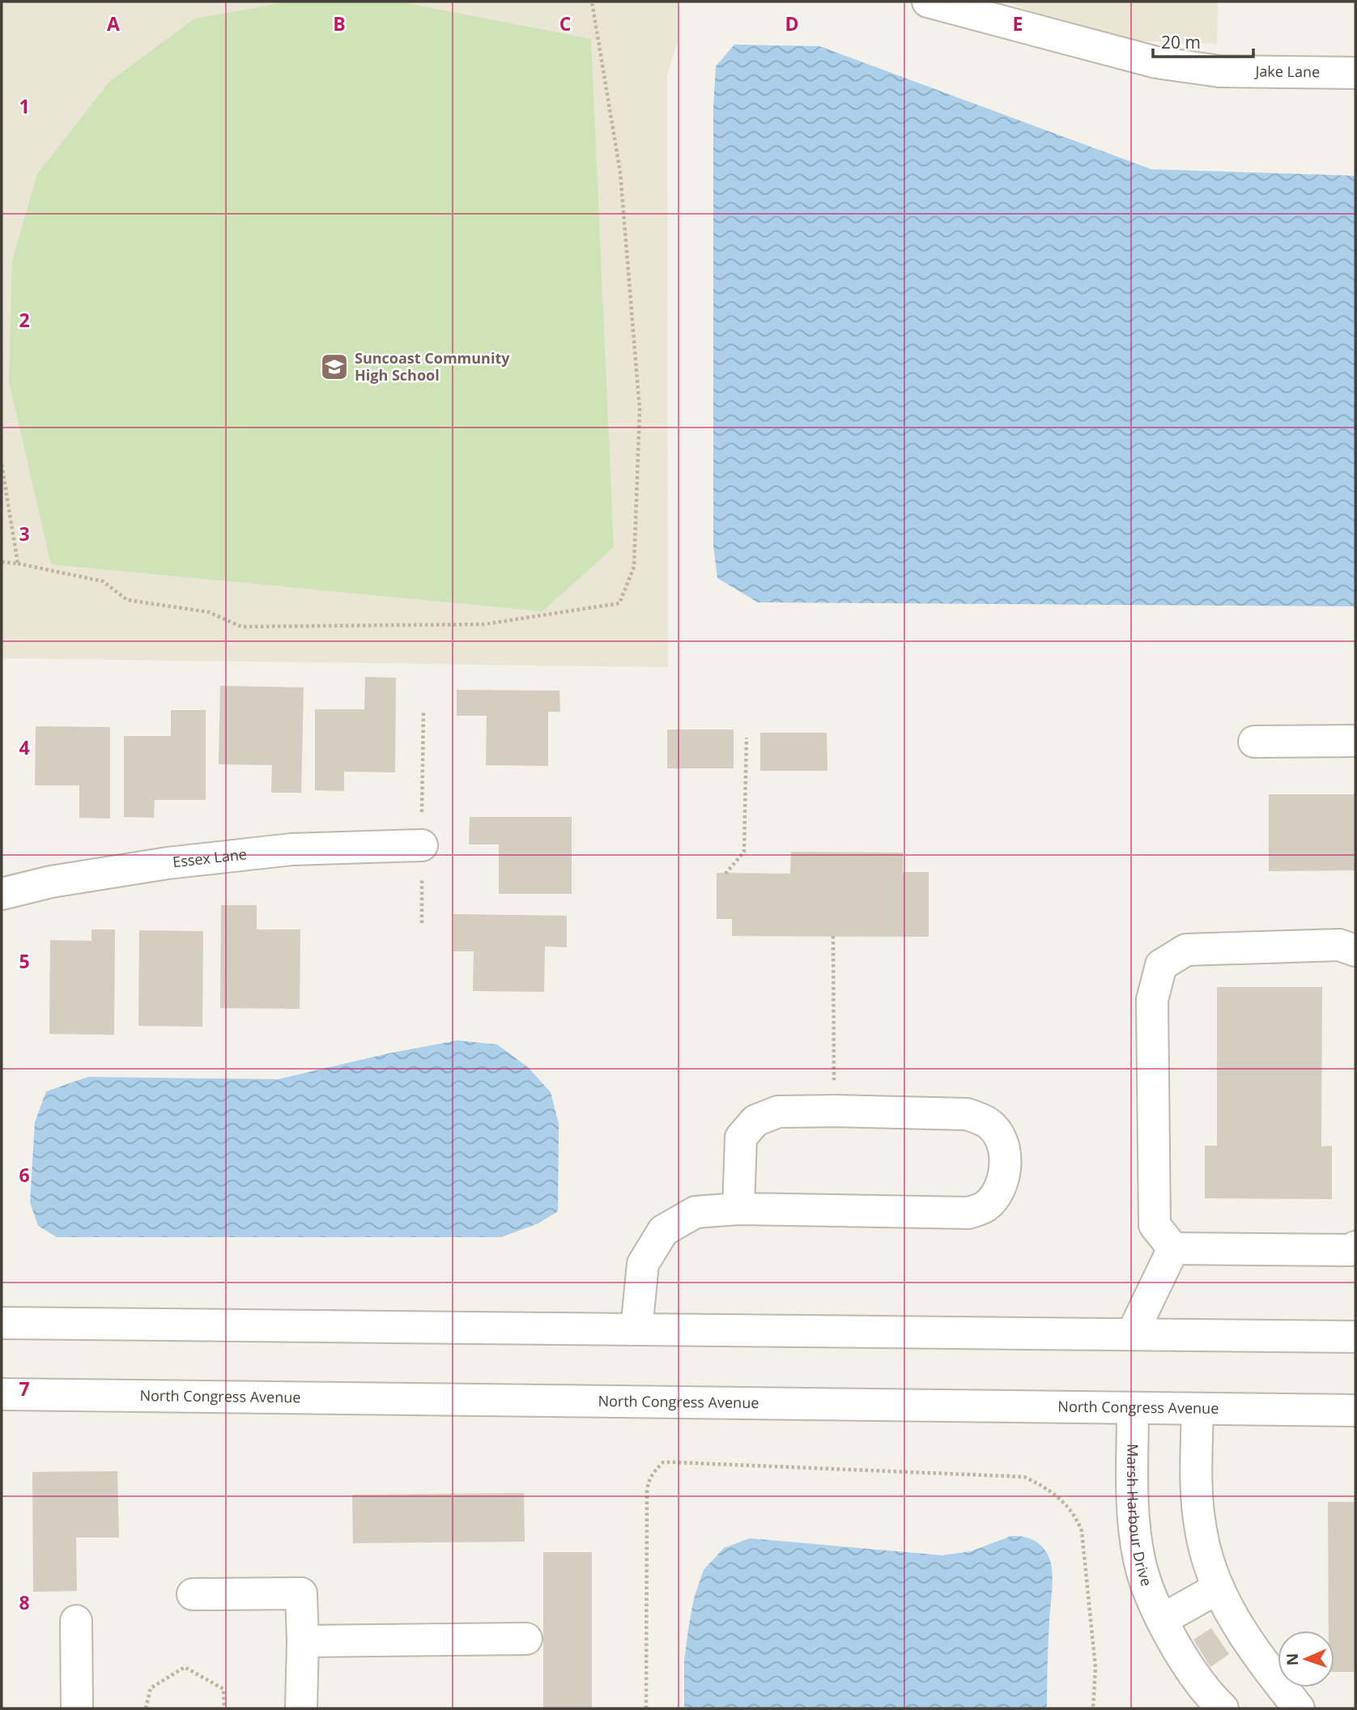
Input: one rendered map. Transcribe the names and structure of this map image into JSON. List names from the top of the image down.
{
  "streets": {
    "street": [
      "Jake Lane",
      "Essex Lane",
      "North Congress Avenue",
      "Marsh Harbour Drive"
    ]
  },
  "crossings": [
    ["North Congress Avenue", "Marsh Harbour Drive"]
  ],
  "places": {
    "school or university": ["Suncoast Community High School"]
  },
  "scale_bar": "20 m",
  "north": "left",
  "grid": {
    "columns": [
      "A",
      "B",
      "C",
      "D",
      "E"
    ],
    "rows": [
      "1",
      "2",
      "3",
      "4",
      "5",
      "6",
      "7",
      "8"
    ]
  }
}
